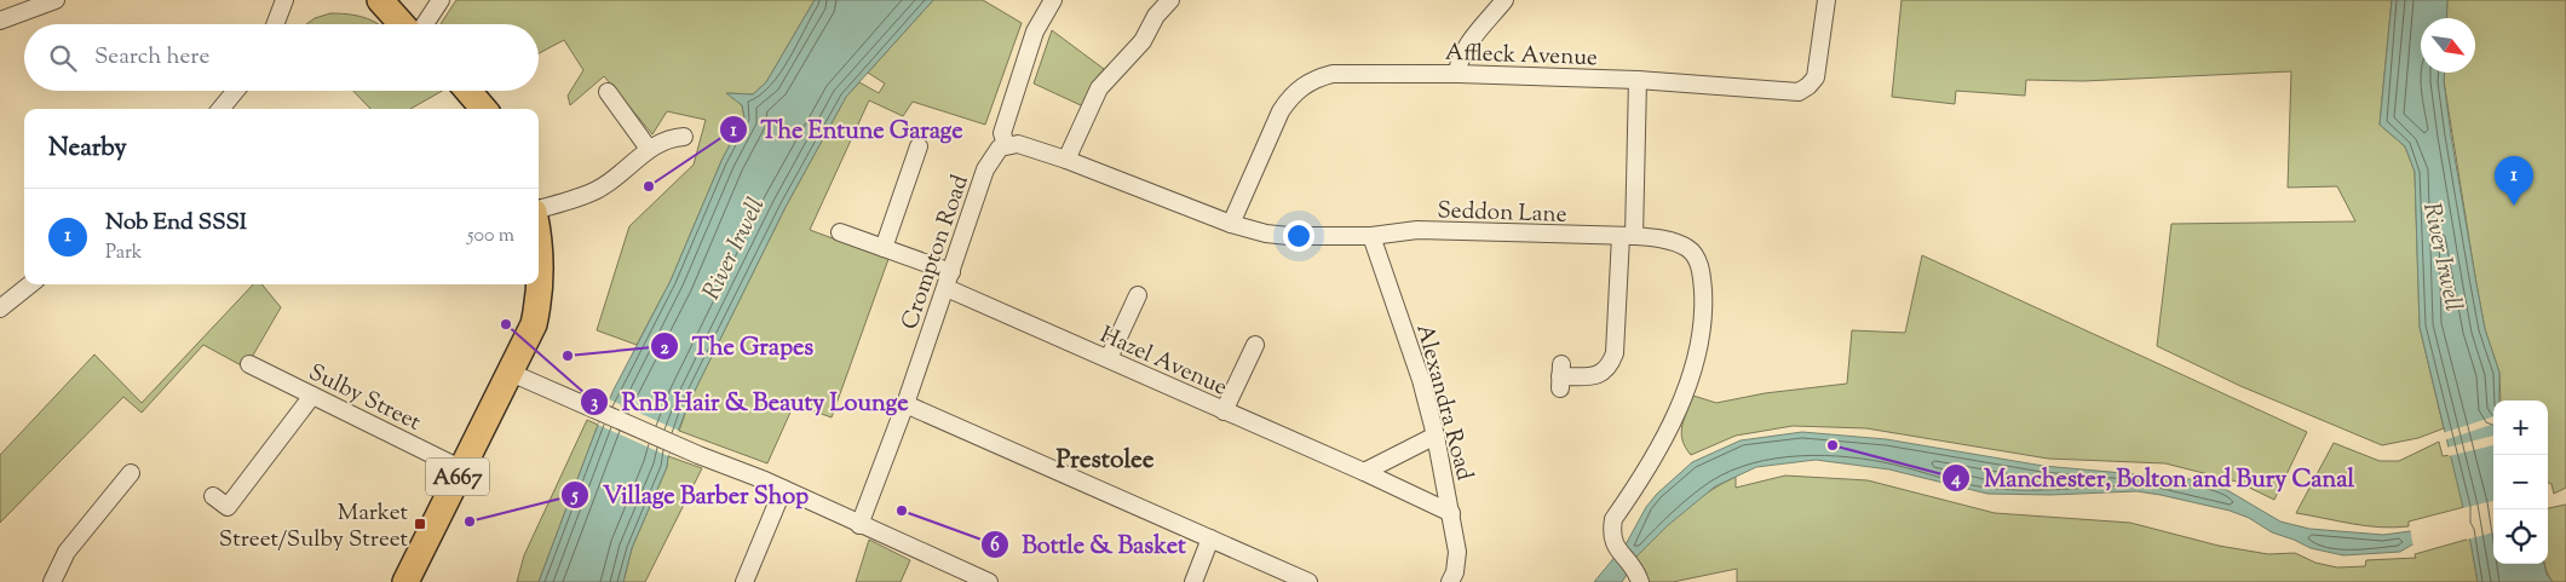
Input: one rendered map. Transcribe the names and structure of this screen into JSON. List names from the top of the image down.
{
  "streets": {
    "main road": ["A667"],
    "street": [
      "Affleck Avenue",
      "Seddon Lane",
      "Crompton Road",
      "Hazel Avenue",
      "Sulby Street",
      "Alexandra Road"
    ]
  },
  "crossings": [
    ["Affleck Avenue", "Seddon Lane"],
    ["Seddon Lane", "Crompton Road"],
    ["Seddon Lane", "Alexandra Road"],
    ["Crompton Road", "Hazel Avenue"],
    ["Hazel Avenue", "Alexandra Road"],
    ["Sulby Street", "A667"]
  ],
  "districts": ["Prestolee"],
  "water": ["River Irwell"],
  "places": {
    "other": [
      "The Entune Garage",
      "RnB Hair & Beauty Lounge",
      "The Grapes",
      "Manchester, Bolton and Bury Canal",
      "Bottle & Basket",
      "Village Barber Shop"
    ],
    "transit": ["Market Street/Sulby Street"]
  },
  "north": "bottom right",
  "page": {
    "search": "Search here",
    "heading": "Nearby",
    "pins": "1",
    "list": [
      {
        "mark": "1",
        "name": "Nob End SSSI",
        "note": "Park",
        "value": "500 m"
      }
    ],
    "map_buttons": ["+", "−"]
  }
}
